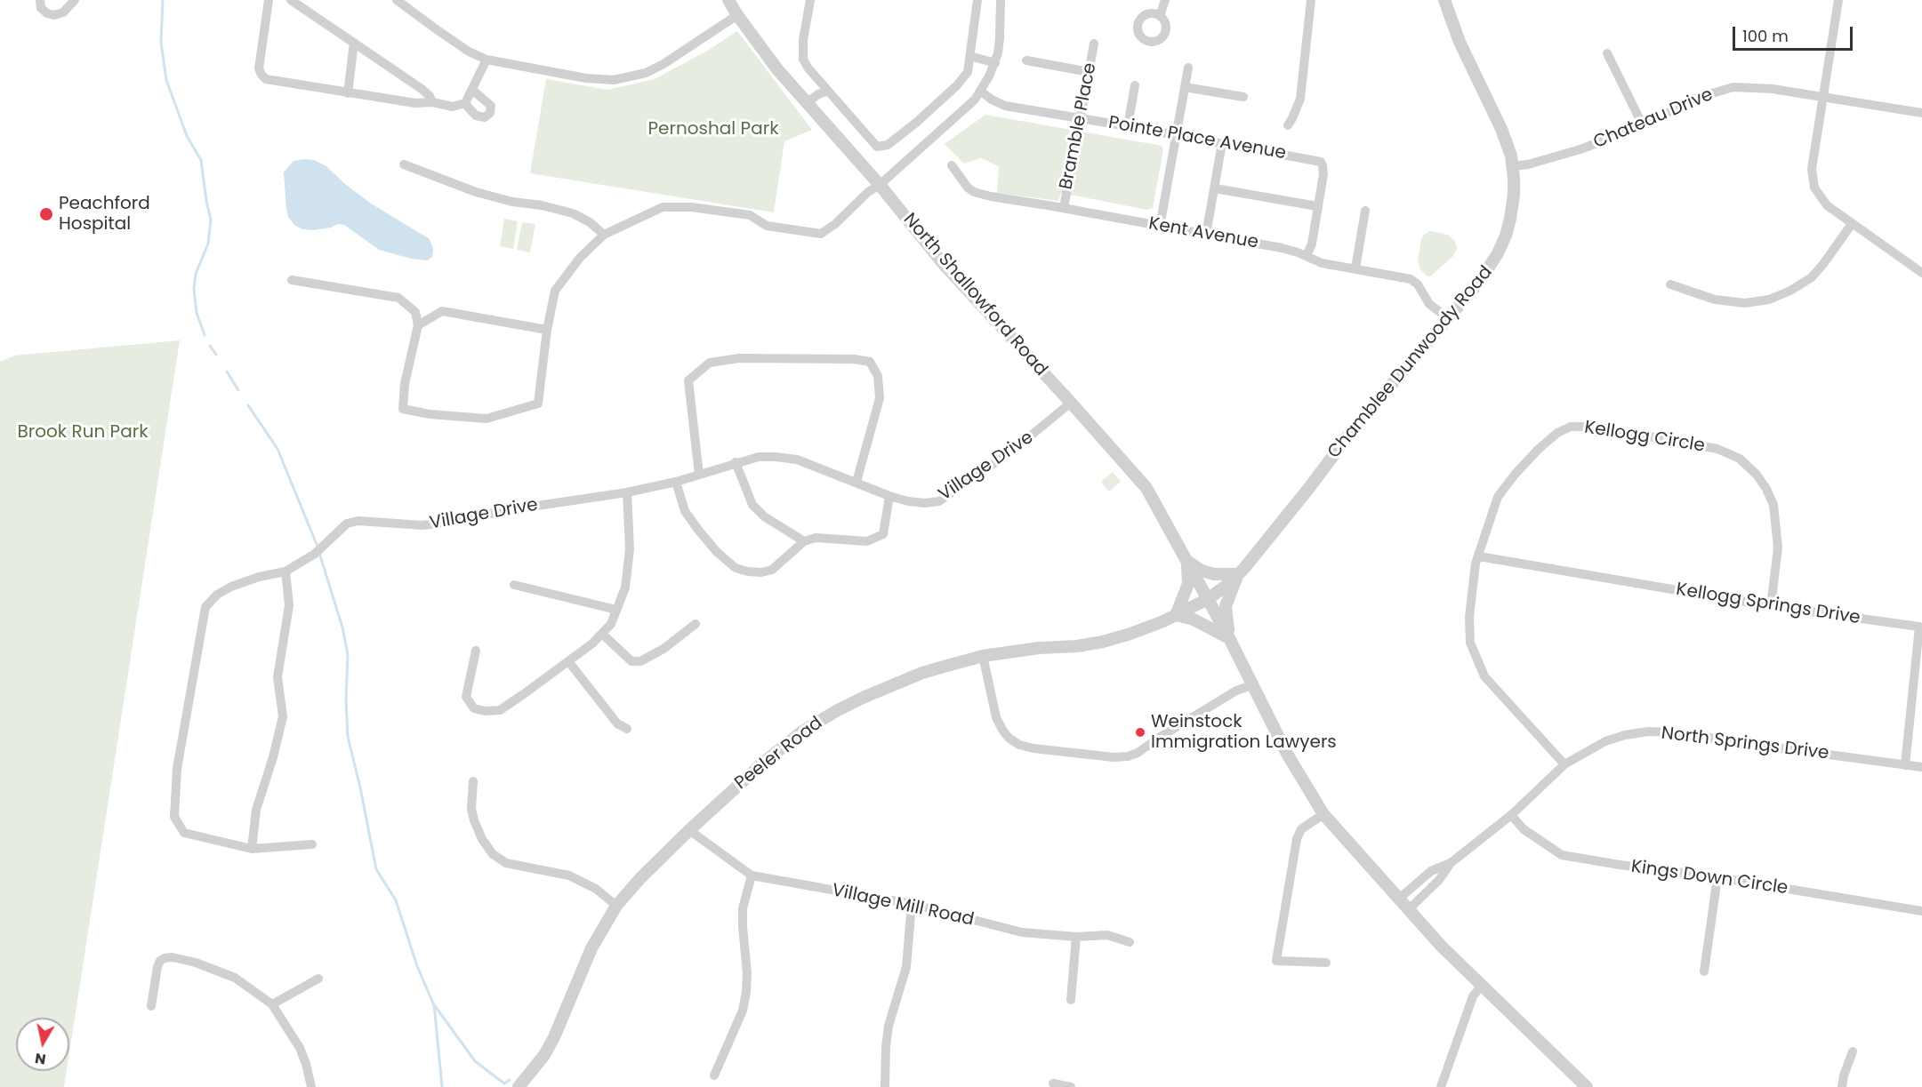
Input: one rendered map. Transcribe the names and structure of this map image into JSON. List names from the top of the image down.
{
  "streets": {
    "street": [
      "Chateau Drive",
      "Bramble Place",
      "Pointe Place Avenue",
      "Kent Avenue",
      "North Shallowford Road",
      "Chamblee Dunwoody Road",
      "Kellogg Circle",
      "Village Drive",
      "Kellogg Springs Drive",
      "North Springs Drive",
      "Peeler Road",
      "Kings Down Circle",
      "Village Mill Road"
    ]
  },
  "crossings": [
    ["Chateau Drive", "Chamblee Dunwoody Road"],
    ["Bramble Place", "Pointe Place Avenue"],
    ["Bramble Place", "Kent Avenue"],
    ["Pointe Place Avenue", "Kent Avenue"],
    ["Kent Avenue", "Chamblee Dunwoody Road"],
    ["North Shallowford Road", "Chamblee Dunwoody Road"],
    ["North Shallowford Road", "Village Drive"],
    ["North Shallowford Road", "Peeler Road"],
    ["Chamblee Dunwoody Road", "Peeler Road"],
    ["Kellogg Circle", "Kellogg Springs Drive"],
    ["Kellogg Circle", "North Springs Drive"],
    ["Kellogg Springs Drive", "North Springs Drive"],
    ["North Springs Drive", "Kings Down Circle"],
    ["Peeler Road", "Village Mill Road"]
  ],
  "parks": ["Pernoshal Park", "Brook Run Park"],
  "places": ["Peachford Hospital", "Weinstock Immigration Lawyers"],
  "scale_bar": "100 m",
  "north": "bottom"
}
